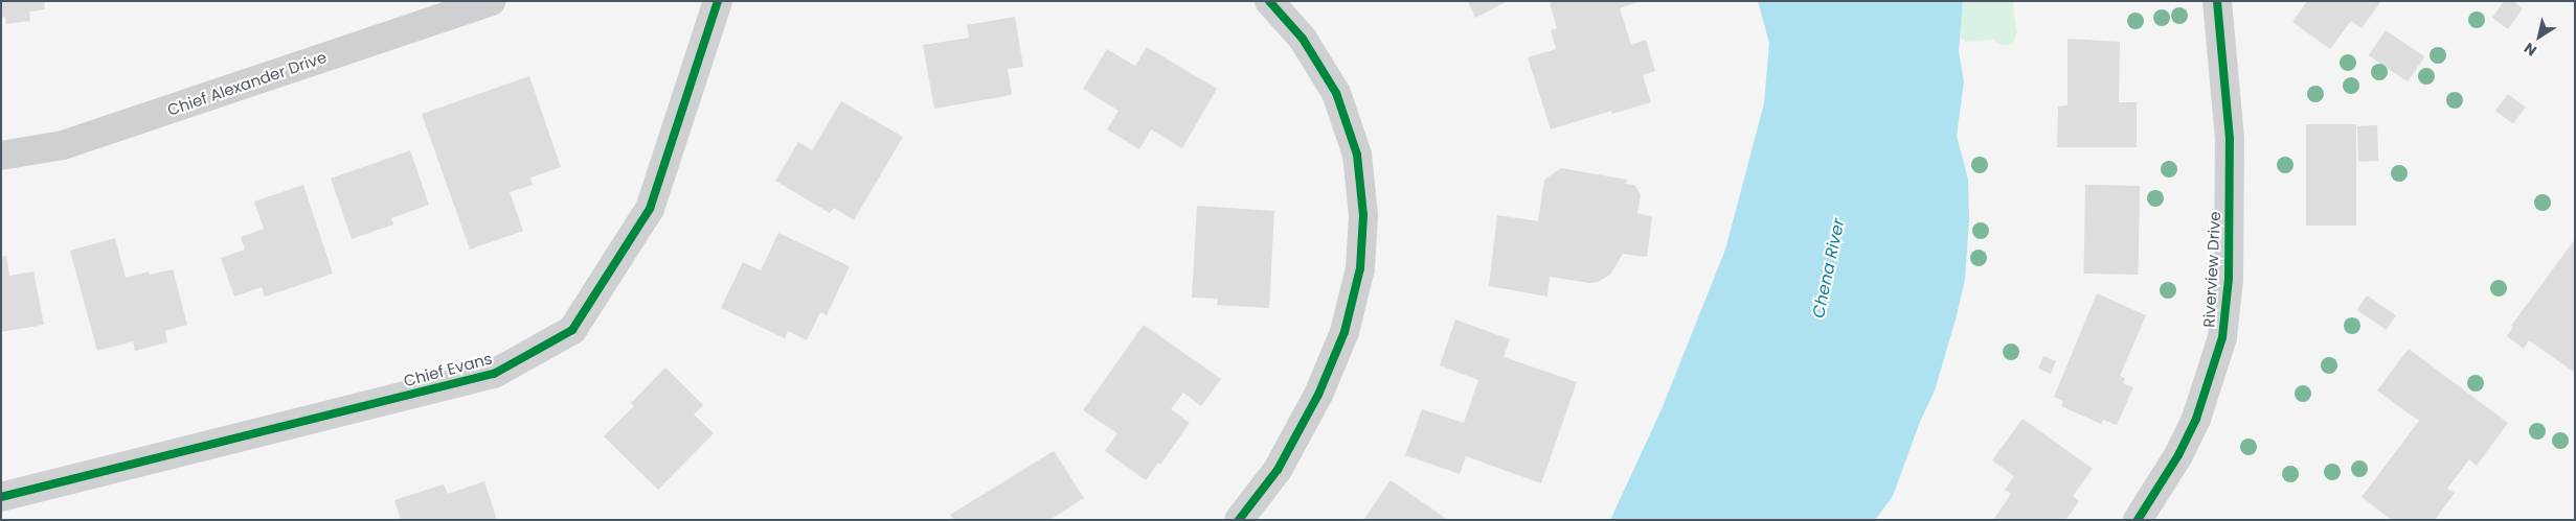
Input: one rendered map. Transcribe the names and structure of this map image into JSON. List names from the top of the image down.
{
  "streets": {
    "street": ["Chief Alexander Drive", "Riverview Drive", "Chief Evans"]
  },
  "water": ["Chena River"],
  "north": "bottom left"
}
